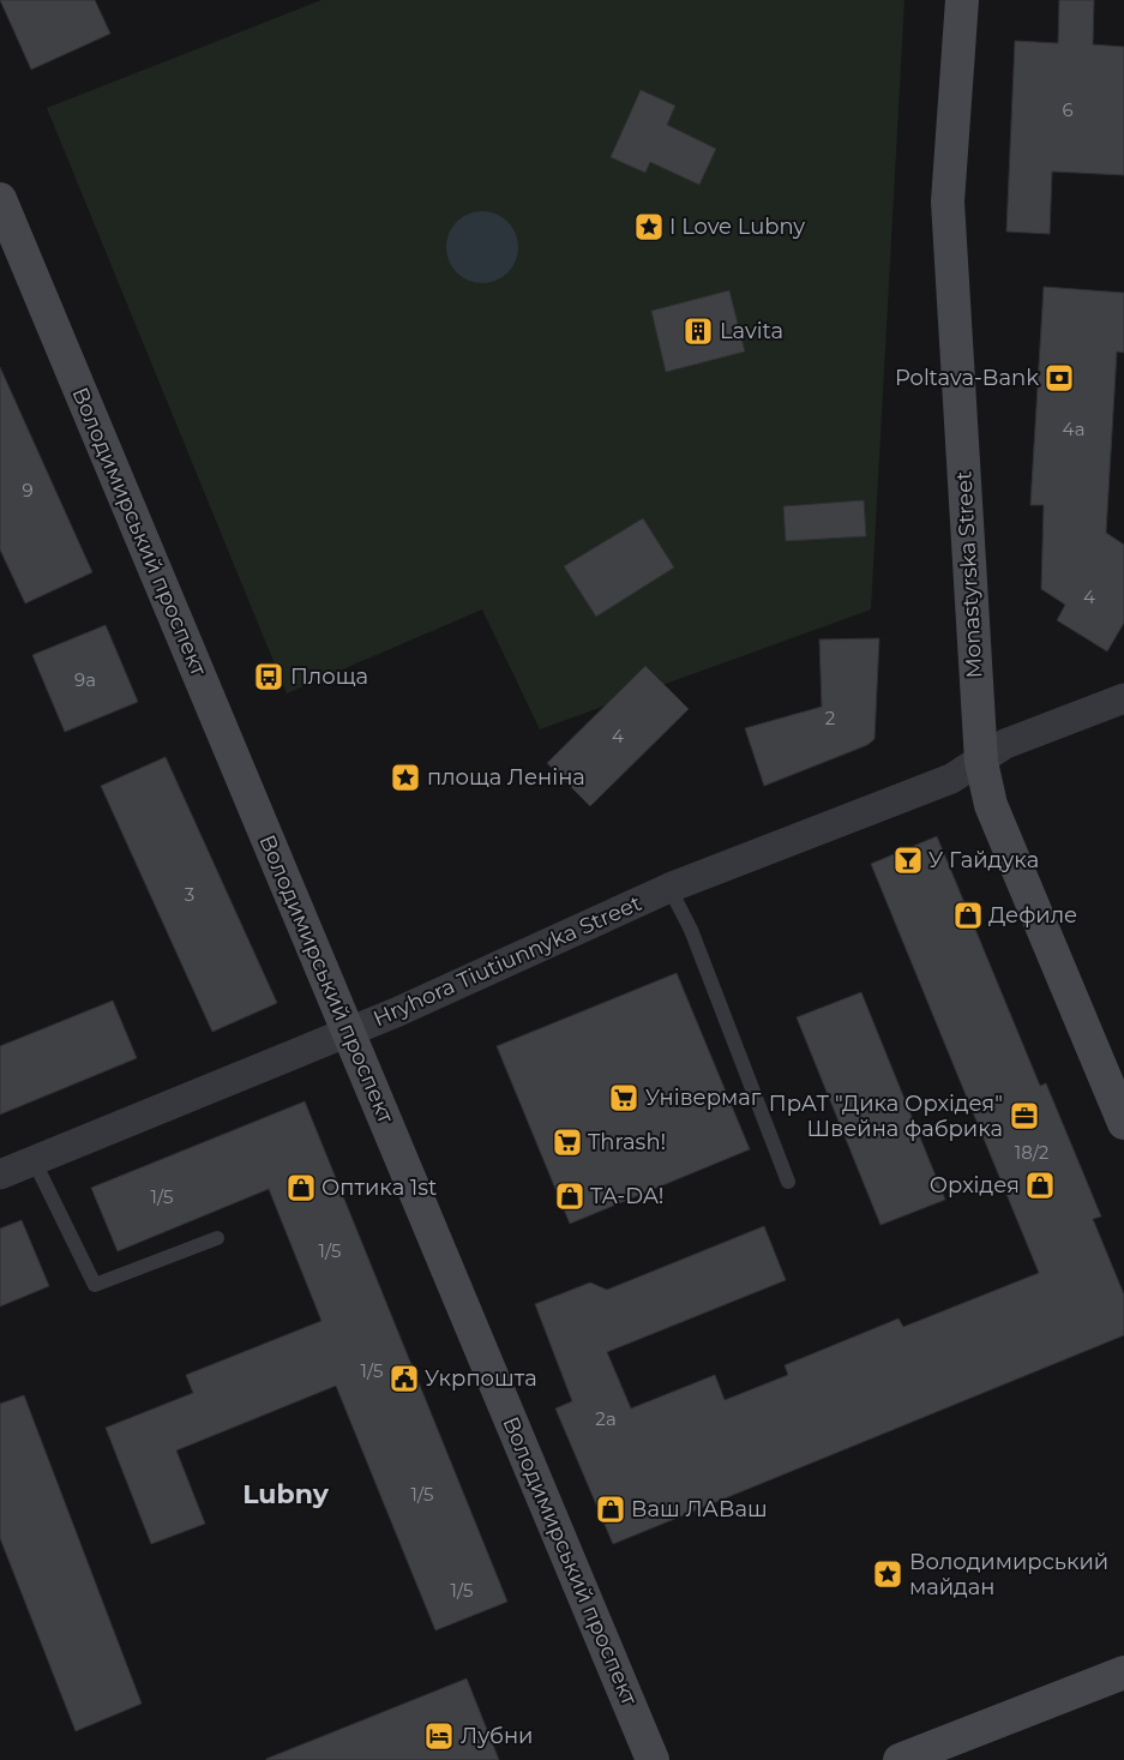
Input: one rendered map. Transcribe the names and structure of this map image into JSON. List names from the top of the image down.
{
  "streets": {
    "main road": ["Володимирський проспект", "Monastyrska Street"],
    "street": ["Hryhora Tiutiunnyka Street"]
  },
  "crossings": [
    ["Володимирський проспект", "Hryhora Tiutiunnyka Street"],
    ["Monastyrska Street", "Hryhora Tiutiunnyka Street"]
  ],
  "districts": ["Lubny"],
  "places": {
    "place": ["I Love Lubny", "площа Леніна", "Володимирський майдан"],
    "building": ["Lavita"],
    "bank": ["Poltava-Bank"],
    "bus stop": ["Площа"],
    "bar": ["У Гайдука"],
    "shop": [
      "Дефиле",
      "Орхідея",
      "Оптика 1st",
      "TA-DA!",
      "Ваш ЛАВаш"
    ],
    "supermarket": ["Універмаг", "Thrash!"],
    "office": ["ПрАТ \"Дика Орхідея\" Швейна фабрика"],
    "public building": ["Укрпошта"],
    "hotel": ["Лубни"]
  },
  "house_numbers": [
    "6",
    "4а",
    "9",
    "4",
    "9а",
    "2",
    "4",
    "3",
    "18/2",
    "1/5",
    "1/5",
    "1/5",
    "2а",
    "1/5",
    "1/5"
  ]
}
